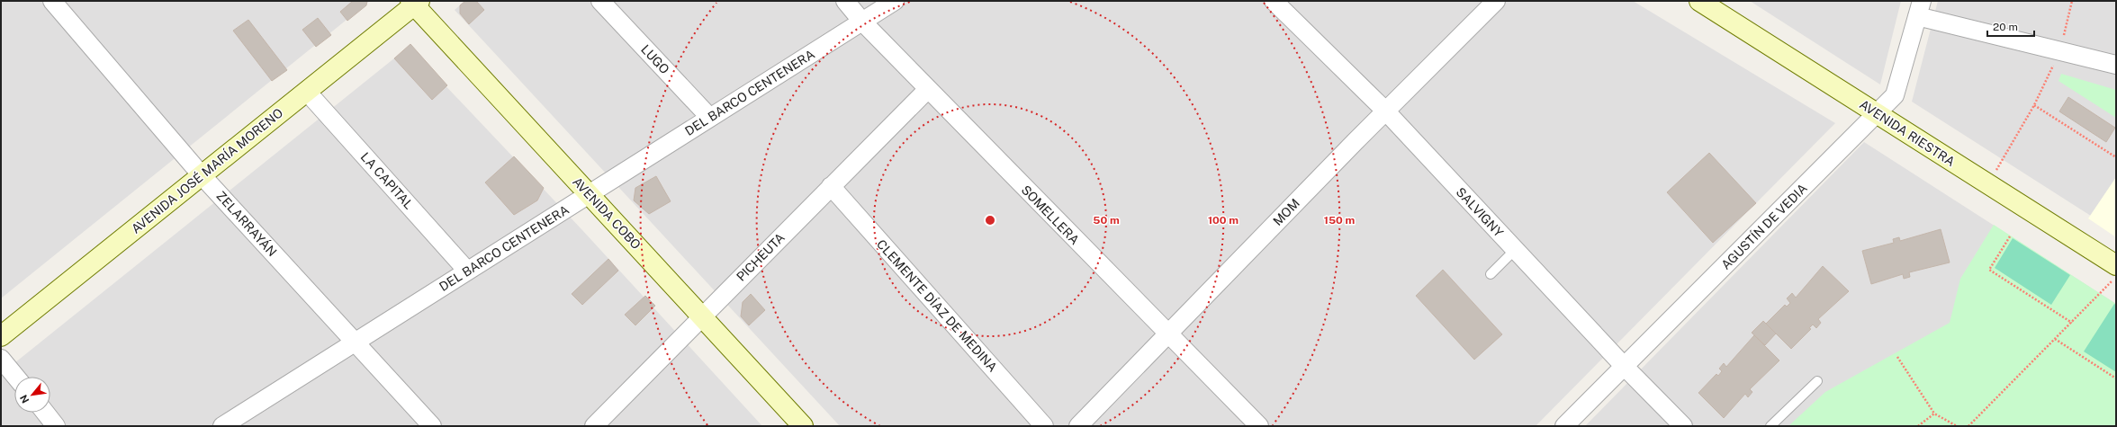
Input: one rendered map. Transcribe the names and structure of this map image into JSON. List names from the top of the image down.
{
  "streets": {
    "main road": ["AVENIDA RIESTRA", "AVENIDA JOSÉ MARÍA MORENO", "AVENIDA COBO"],
    "street": [
      "LUGO",
      "DEL BARCO CENTENERA",
      "LA CAPITAL",
      "MOM",
      "SALVIGNY",
      "SOMELLERA",
      "ZELARRAYÁN",
      "AGUSTÍN DE VEDIA",
      "PICHEUTA",
      "CLEMENTE DÍAZ DE MEDINA"
    ]
  },
  "crossings": [
    ["LUGO", "DEL BARCO CENTENERA"],
    ["DEL BARCO CENTENERA", "LA CAPITAL"],
    ["DEL BARCO CENTENERA", "AVENIDA COBO"],
    ["DEL BARCO CENTENERA", "SOMELLERA"],
    ["DEL BARCO CENTENERA", "ZELARRAYÁN"],
    ["AVENIDA RIESTRA", "AGUSTÍN DE VEDIA"],
    ["AVENIDA JOSÉ MARÍA MORENO", "LA CAPITAL"],
    ["AVENIDA JOSÉ MARÍA MORENO", "AVENIDA COBO"],
    ["AVENIDA JOSÉ MARÍA MORENO", "ZELARRAYÁN"],
    ["MOM", "SALVIGNY"],
    ["MOM", "SOMELLERA"],
    ["SALVIGNY", "AGUSTÍN DE VEDIA"],
    ["AVENIDA COBO", "PICHEUTA"],
    ["SOMELLERA", "PICHEUTA"],
    ["PICHEUTA", "CLEMENTE DÍAZ DE MEDINA"]
  ],
  "scale_bar": "20 m",
  "north": "bottom left",
  "rings": ["50 m", "100 m", "150 m"]
}
